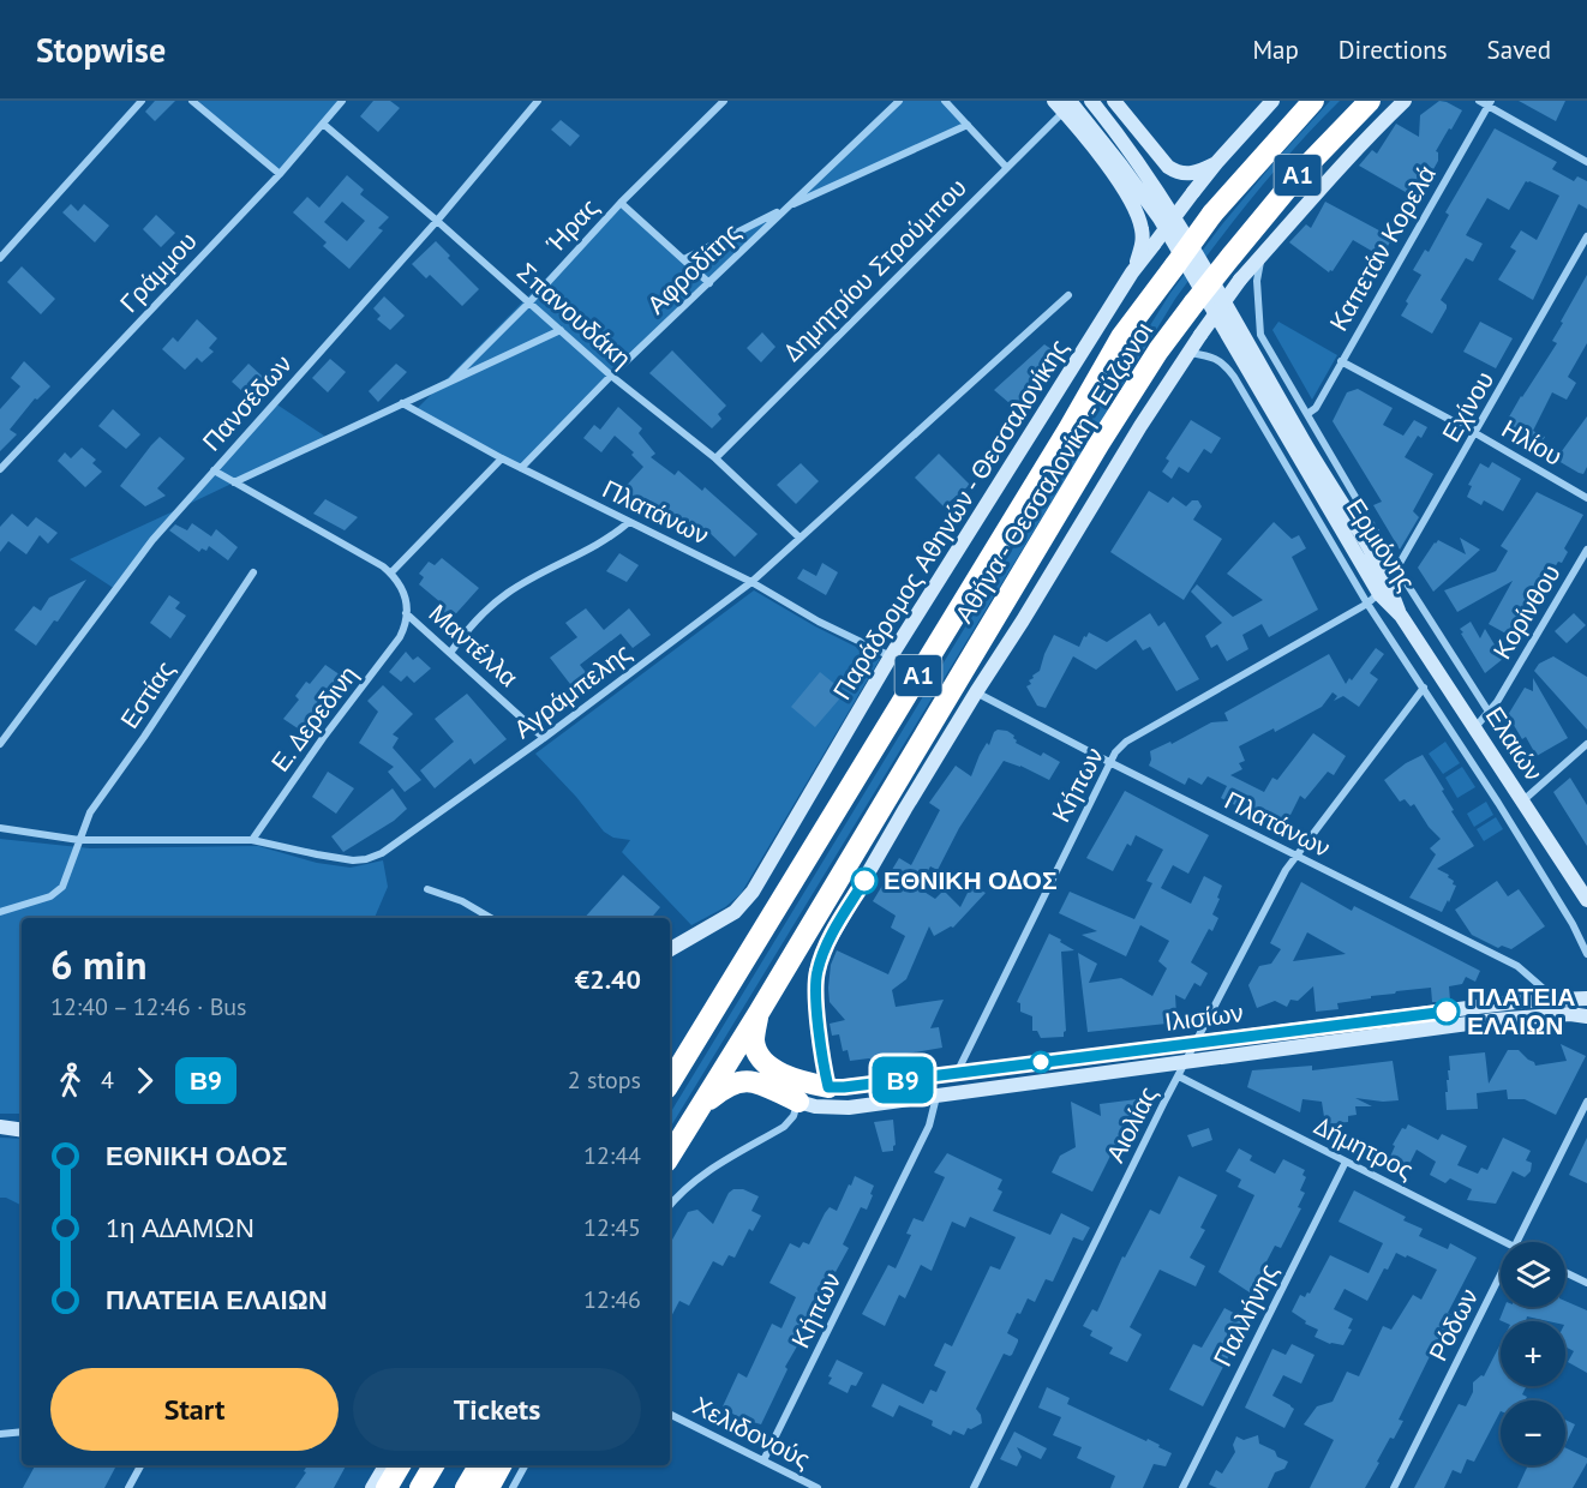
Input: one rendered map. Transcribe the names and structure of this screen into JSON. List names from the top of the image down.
{
  "streets": {
    "highway": ["Α1", "Αθήνα - Θεσσαλονίκη - Εύζωνοι"],
    "main road": [
      "Παράδρομος Αθηνών - Θεσσαλονίκης",
      "Ερμιόνης",
      "Ελαιών",
      "Ιλισίων"
    ],
    "street": [
      "Ήρας",
      "Καπετάν Κορελά",
      "Αφροδίτης",
      "Δημητρίου Στρούμπου",
      "Γράμμου",
      "Σπανουδάκη",
      "Πανσέδων",
      "Εχίνου",
      "Ηλίου",
      "Πλατάνων",
      "Κορίνθου",
      "Μαντέλλα",
      "Αγράμπελης",
      "Εστίας",
      "Ε. Δερεδινη",
      "Κήπων",
      "Αιολίας",
      "Δήμητρος",
      "Παλλήνης",
      "Ρόδων",
      "Χελιδονούς"
    ]
  },
  "crossings": [
    ["Ήρας", "Σπανουδάκη"],
    ["Ήρας", "Πλατάνων"],
    ["Καπετάν Κορελά", "Ηλίου"],
    ["Καπετάν Κορελά", "Ερμιόνης"],
    ["Αφροδίτης", "Σπανουδάκη"],
    ["Αφροδίτης", "Πλατάνων"],
    ["Δημητρίου Στρούμπου", "Σπανουδάκη"],
    ["Δημητρίου Στρούμπου", "Ερμιόνης"],
    ["Γράμμου", "Σπανουδάκη"],
    ["Σπανουδάκη", "Πανσέδων"],
    ["Σπανουδάκη", "Αγράμπελης"],
    ["Εχίνου", "Ηλίου"],
    ["Εχίνου", "Ερμιόνης"],
    ["Εχίνου", "Κήπων"],
    ["Πλατάνων", "Παράδρομος Αθηνών - Θεσσαλονίκης"],
    ["Πλατάνων", "Αγράμπελης"],
    ["Πλατάνων", "Κήπων"],
    ["Πλατάνων", "Ιλισίων"],
    ["Πλατάνων", "Αιολίας"],
    ["Ερμιόνης", "Κορίνθου"],
    ["Ερμιόνης", "Ελαιών"],
    ["Ερμιόνης", "Κήπων"],
    ["Ερμιόνης", "Αιολίας"],
    ["Κορίνθου", "Ελαιών"],
    ["Μαντέλλα", "Αγράμπελης"],
    ["Μαντέλλα", "Ε. Δερεδινη"],
    ["Αγράμπελης", "Εστίας"],
    ["Αγράμπελης", "Ε. Δερεδινη"],
    ["Ελαιών", "Αιολίας"],
    ["Κήπων", "Ιλισίων"],
    ["Κήπων", "Χελιδονούς"],
    ["Ιλισίων", "Αιολίας"],
    ["Αιολίας", "Δήμητρος"],
    ["Δήμητρος", "Παλλήνης"]
  ],
  "places": ["ΕΘΝΙΚΗ ΟΔΟΣ", "ΠΛΑΤΕΙΑ ΕΛΑΙΩΝ"],
  "lines": ["bus line Β9"],
  "page": {
    "header": "Stopwise",
    "nav": ["Map", "Directions", "Saved"],
    "on_map": "Β9",
    "heading": ["6 min", "12:40 – 12:46 · Bus", "€2.40"],
    "legs": ["4", "Β9", "2 stops"],
    "list": [
      {
        "name": "ΕΘΝΙΚΗ ΟΔΟΣ",
        "value": "12:44"
      },
      {
        "name": "1η ΑΔΑΜΩΝ",
        "value": "12:45"
      },
      {
        "name": "ΠΛΑΤΕΙΑ ΕΛΑΙΩΝ",
        "value": "12:46"
      }
    ],
    "map_buttons": ["+", "−"],
    "buttons": ["Start", "Tickets"]
  }
}
